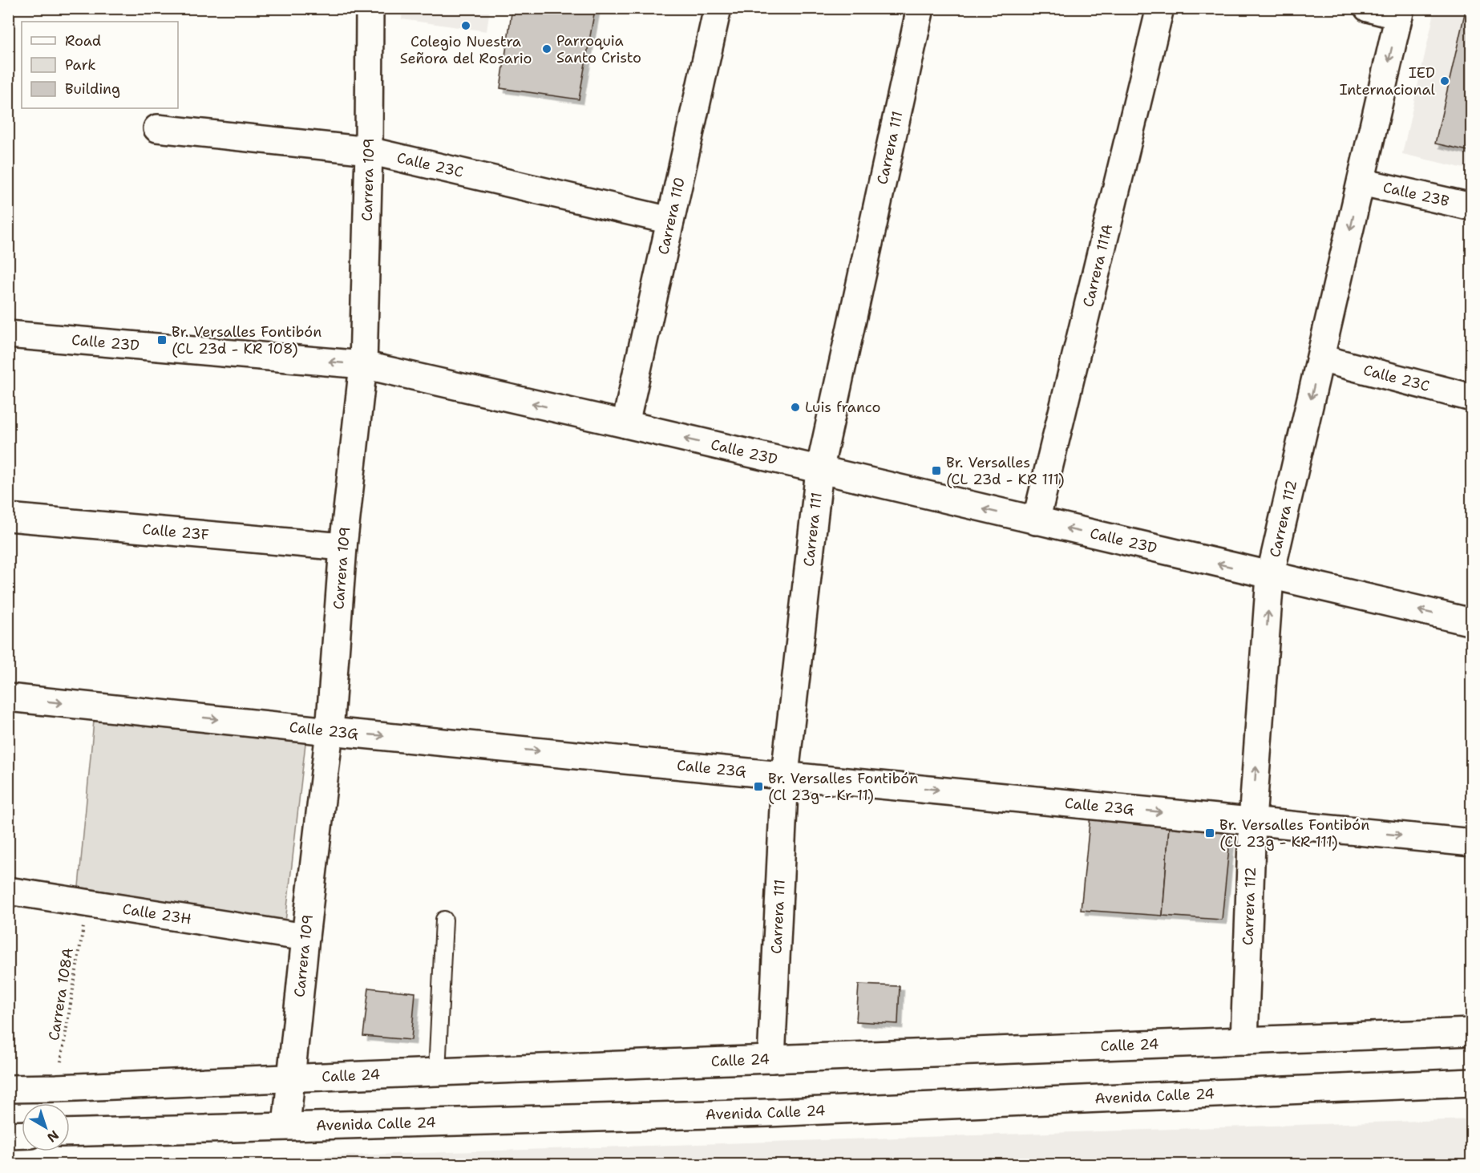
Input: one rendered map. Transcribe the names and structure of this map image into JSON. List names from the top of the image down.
{
  "streets": {
    "street": [
      "Carrera 111",
      "Calle 23C",
      "Carrera 109",
      "Calle 23B",
      "Carrera 110",
      "Carrera 111A",
      "Calle 23D",
      "Carrera 112",
      "Calle 23F",
      "Calle 23G",
      "Calle 23H",
      "Calle 24",
      "Avenida Calle 24"
    ],
    "path": ["Carrera 108A"]
  },
  "crossings": [
    ["Carrera 111", "Calle 23D"],
    ["Carrera 111", "Calle 23G"],
    ["Carrera 111", "Calle 24"],
    ["Calle 23C", "Carrera 109"],
    ["Calle 23C", "Carrera 110"],
    ["Calle 23C", "Carrera 112"],
    ["Carrera 109", "Calle 23D"],
    ["Carrera 109", "Calle 23F"],
    ["Carrera 109", "Calle 23G"],
    ["Carrera 109", "Calle 23H"],
    ["Carrera 109", "Calle 24"],
    ["Carrera 109", "Avenida Calle 24"],
    ["Calle 23B", "Carrera 112"],
    ["Carrera 110", "Calle 23D"],
    ["Carrera 111A", "Calle 23D"],
    ["Calle 23D", "Carrera 112"],
    ["Carrera 112", "Calle 23G"],
    ["Carrera 112", "Calle 24"],
    ["Calle 23H", "Carrera 108A"],
    ["Carrera 108A", "Calle 24"]
  ],
  "one_way": ["Calle 23D", "Calle 23G"],
  "places": {
    "other": [
      "Colegio Nuestra Señora del Rosario",
      "Parroquia Santo Cristo",
      "IED Internacional",
      "Luis franco"
    ],
    "transit": [
      "Br. Versalles Fontibón (CL 23d - KR 108)",
      "Br. Versalles (CL 23d - KR 111)",
      "Br. Versalles Fontibón (Cl 23g - Kr 11)",
      "Br. Versalles Fontibón (CL 23g - KR 111)"
    ]
  },
  "legend": ["Road", "Park", "Building"],
  "north": "bottom right"
}
